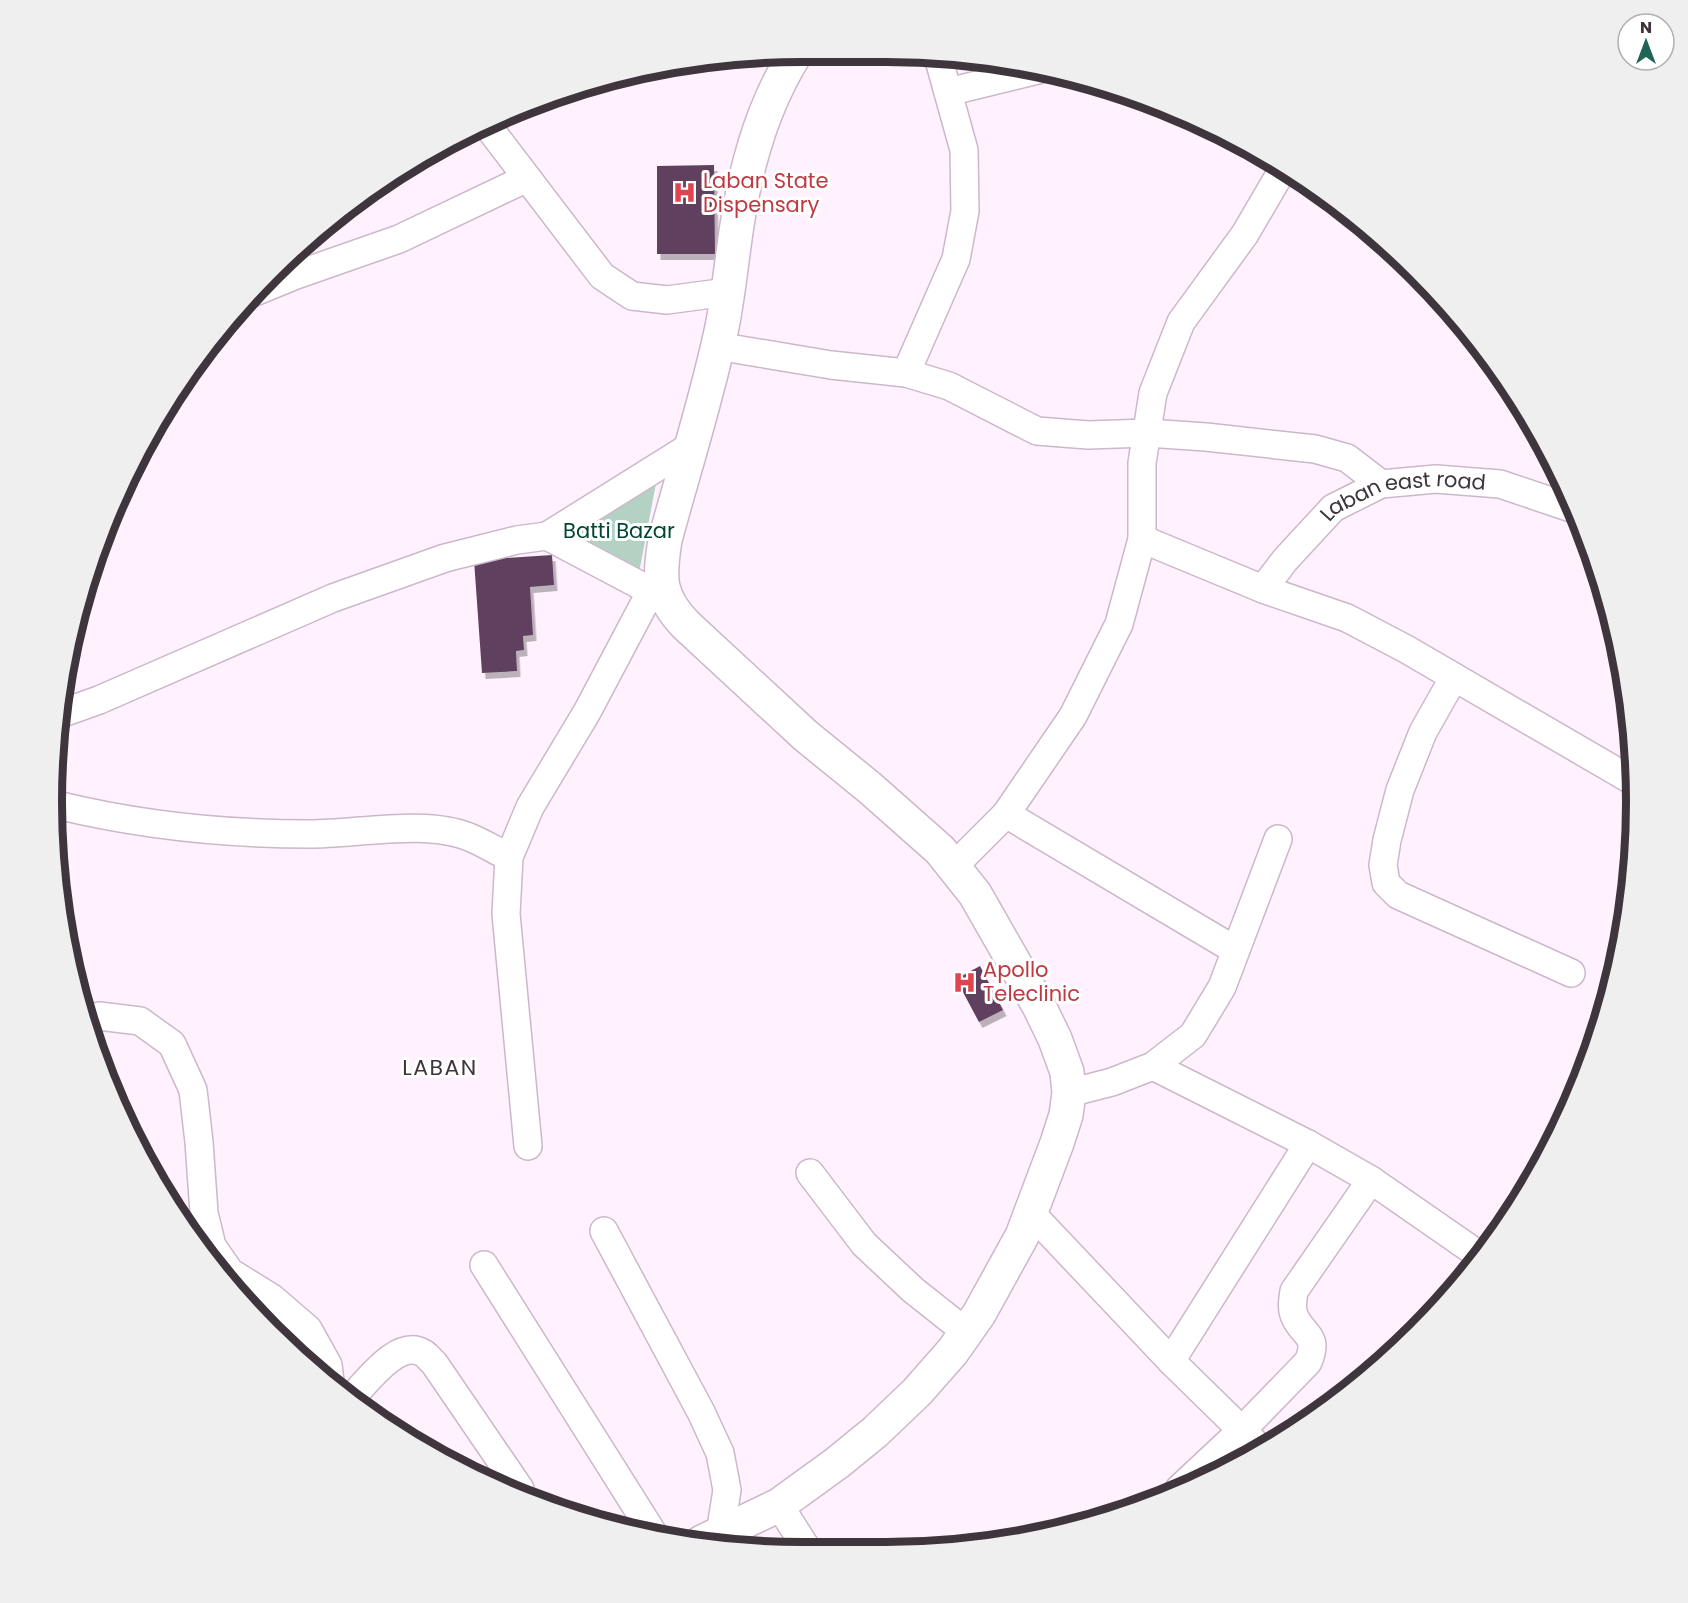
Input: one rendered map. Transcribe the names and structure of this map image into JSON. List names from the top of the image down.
{
  "streets": {
    "street": ["Laban east road"]
  },
  "districts": ["LABAN"],
  "parks": ["Batti Bazar"],
  "places": {
    "hospital": ["Laban State Dispensary", "Apollo Teleclinic"]
  },
  "north": "top"
}
